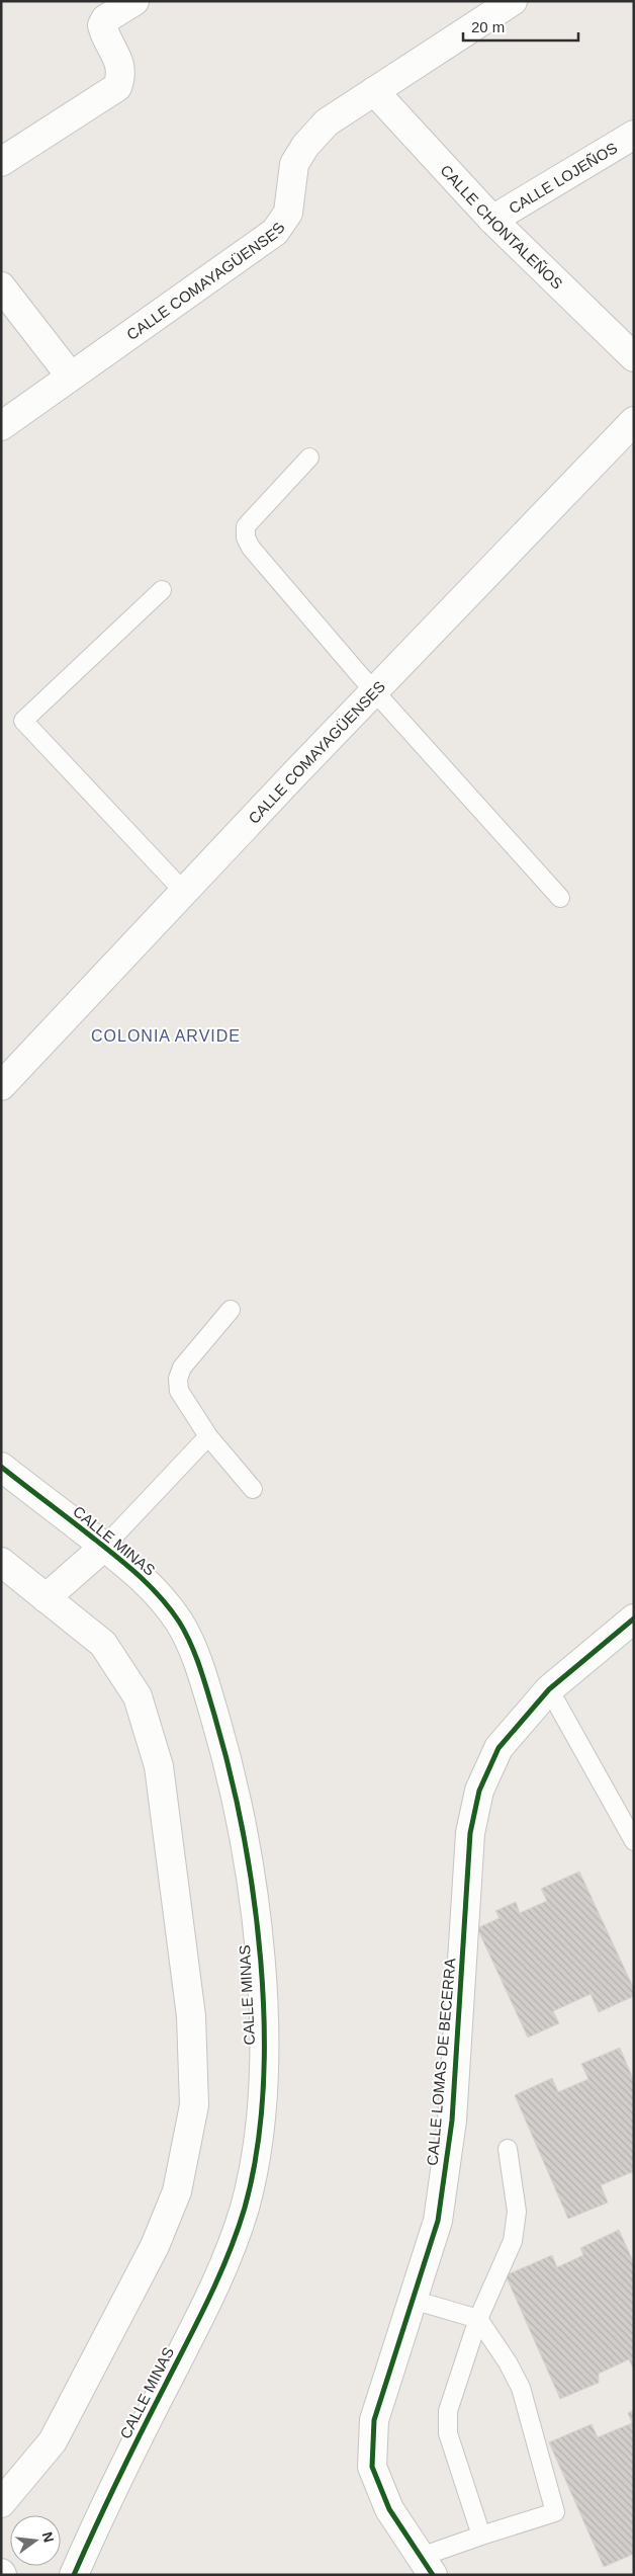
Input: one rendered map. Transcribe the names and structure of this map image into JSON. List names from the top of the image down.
{
  "streets": {
    "street": [
      "CALLE LOJEÑOS",
      "CALLE CHONTALEÑOS",
      "CALLE COMAYAGÜENSES",
      "CALLE MINAS",
      "CALLE LOMAS DE BECERRA"
    ]
  },
  "crossings": [
    ["CALLE LOJEÑOS", "CALLE CHONTALEÑOS"],
    ["CALLE CHONTALEÑOS", "CALLE COMAYAGÜENSES"]
  ],
  "districts": ["COLONIA ARVIDE"],
  "scale_bar": "20 m",
  "north": "right"
}
